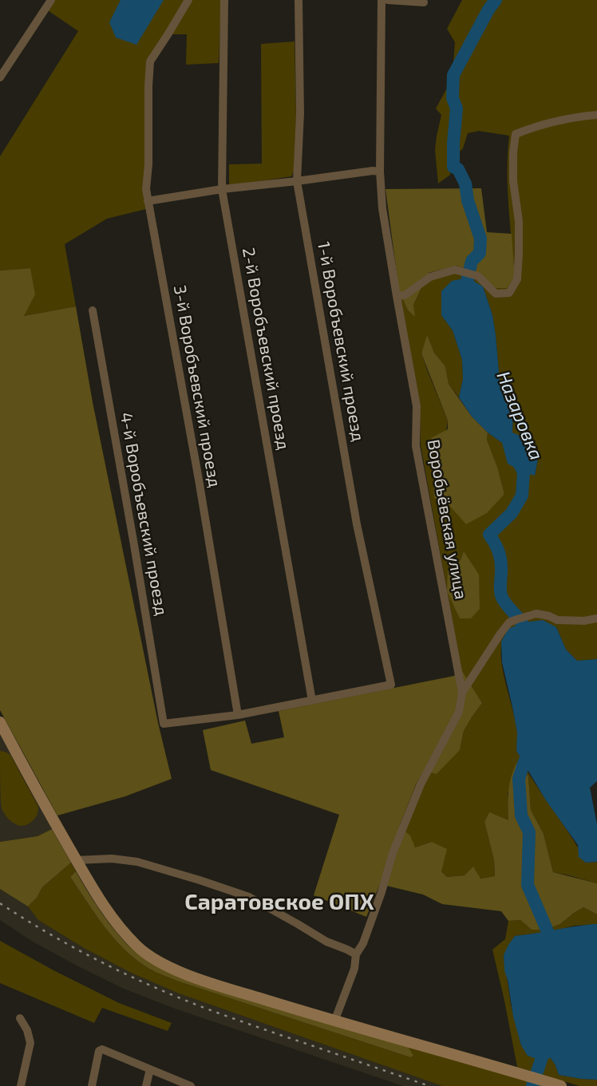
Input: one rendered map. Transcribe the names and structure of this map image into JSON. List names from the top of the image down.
{
  "streets": {
    "street": [
      "1-й Воробъевский проезд",
      "2-й Воробъевский проезд",
      "3-й Воробъевский проезд",
      "4-й Воробъевский проезд",
      "Воробьёвская улица"
    ]
  },
  "crossings": [
    ["1-й Воробъевский проезд", "2-й Воробъевский проезд"],
    ["3-й Воробъевский проезд", "4-й Воробъевский проезд"]
  ],
  "districts": ["Саратовское ОПХ"],
  "water": ["Назаровка"]
}
